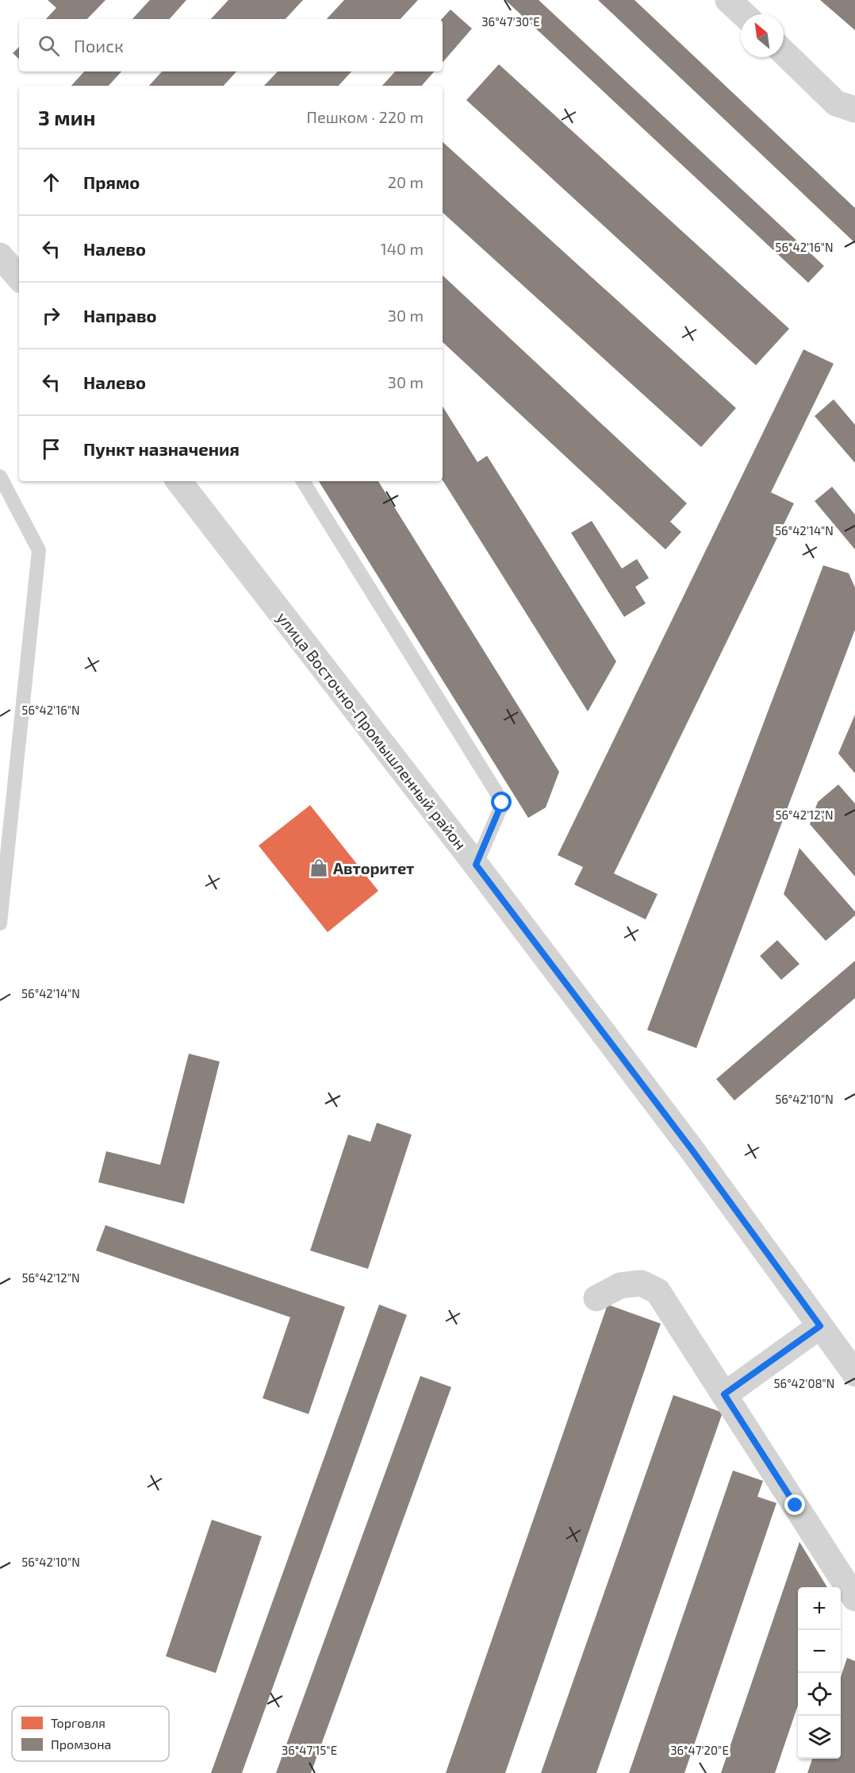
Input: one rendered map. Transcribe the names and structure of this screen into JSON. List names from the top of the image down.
{
  "streets": {
    "street": ["улица Восточно-Промышленный район"]
  },
  "places": {
    "shop": ["Авторитет"]
  },
  "legend": ["Торговля", "Промзона"],
  "north": "top left",
  "page": {
    "search": "Поиск",
    "heading": ["3 мин", "Пешком · 220 m"],
    "list": [
      ["Прямо", "20 m"],
      ["Налево", "140 m"],
      ["Направо", "30 m"],
      ["Налево", "30 m"],
      "Пункт назначения"
    ],
    "map_buttons": ["+", "−"]
  },
  "coordinates": [
    "36°47'30\"E",
    "56°42'16\"N",
    "56°42'14\"N",
    "56°42'12\"N",
    "56°42'10\"N",
    "56°42'08\"N",
    "36°47'15\"E",
    "36°47'20\"E"
  ]
}
